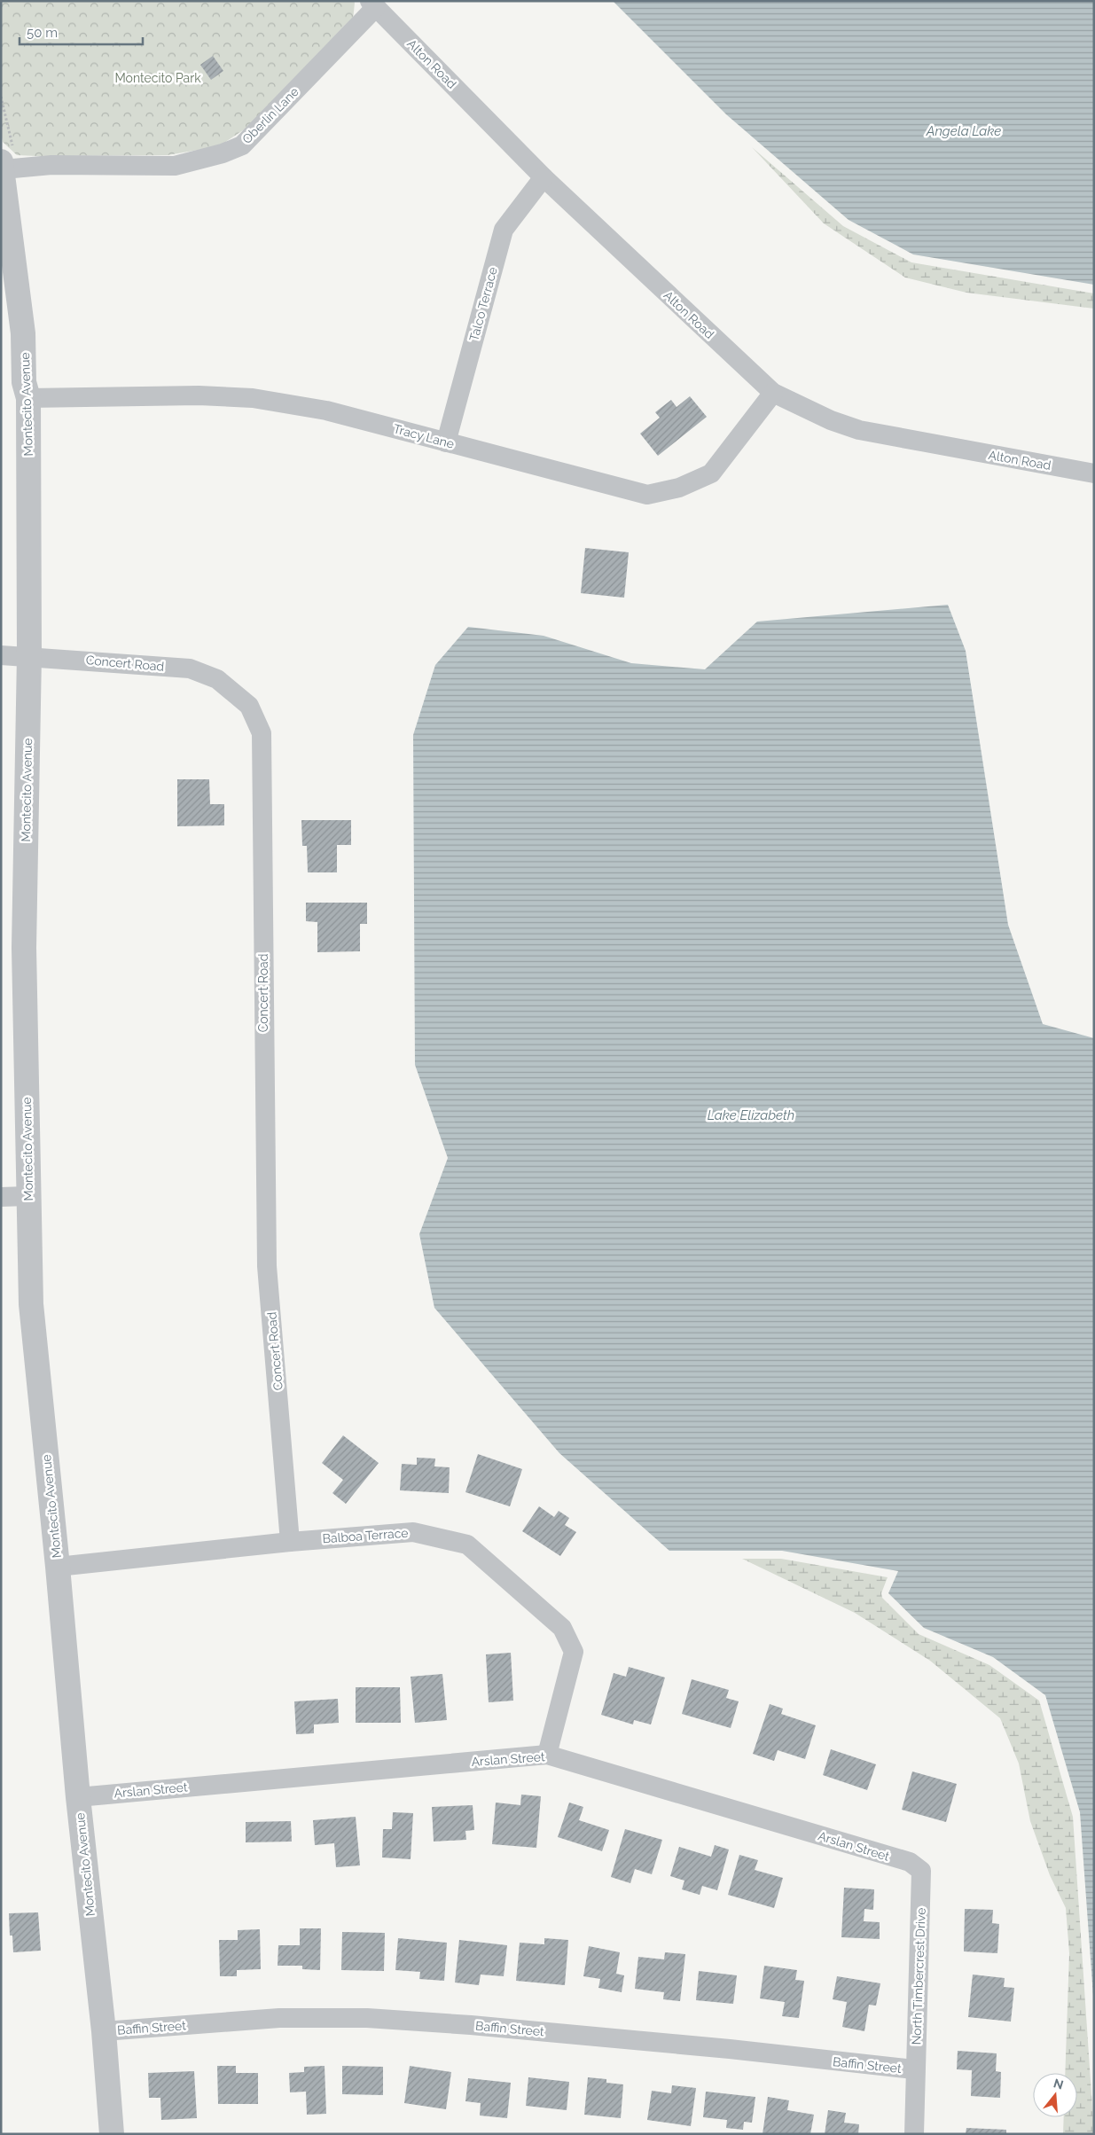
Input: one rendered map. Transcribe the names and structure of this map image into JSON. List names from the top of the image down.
{
  "streets": {
    "street": [
      "Alton Road",
      "Oberlin Lane",
      "Talco Terrace",
      "Montecito Avenue",
      "Tracy Lane",
      "Concert Road",
      "Balboa Terrace",
      "Arslan Street",
      "North Timbercrest Drive",
      "Baffin Street"
    ]
  },
  "crossings": [
    ["Alton Road", "Oberlin Lane"],
    ["Alton Road", "Talco Terrace"],
    ["Alton Road", "Tracy Lane"],
    ["Oberlin Lane", "Montecito Avenue"],
    ["Talco Terrace", "Tracy Lane"],
    ["Montecito Avenue", "Tracy Lane"],
    ["Montecito Avenue", "Concert Road"],
    ["Montecito Avenue", "Balboa Terrace"],
    ["Montecito Avenue", "Arslan Street"],
    ["Montecito Avenue", "Baffin Street"],
    ["Concert Road", "Balboa Terrace"],
    ["Balboa Terrace", "Arslan Street"],
    ["Arslan Street", "North Timbercrest Drive"],
    ["North Timbercrest Drive", "Baffin Street"]
  ],
  "water": ["Angela Lake", "Lake Elizabeth"],
  "parks": ["Montecito Park"],
  "scale_bar": "50 m",
  "north": "top"
}
